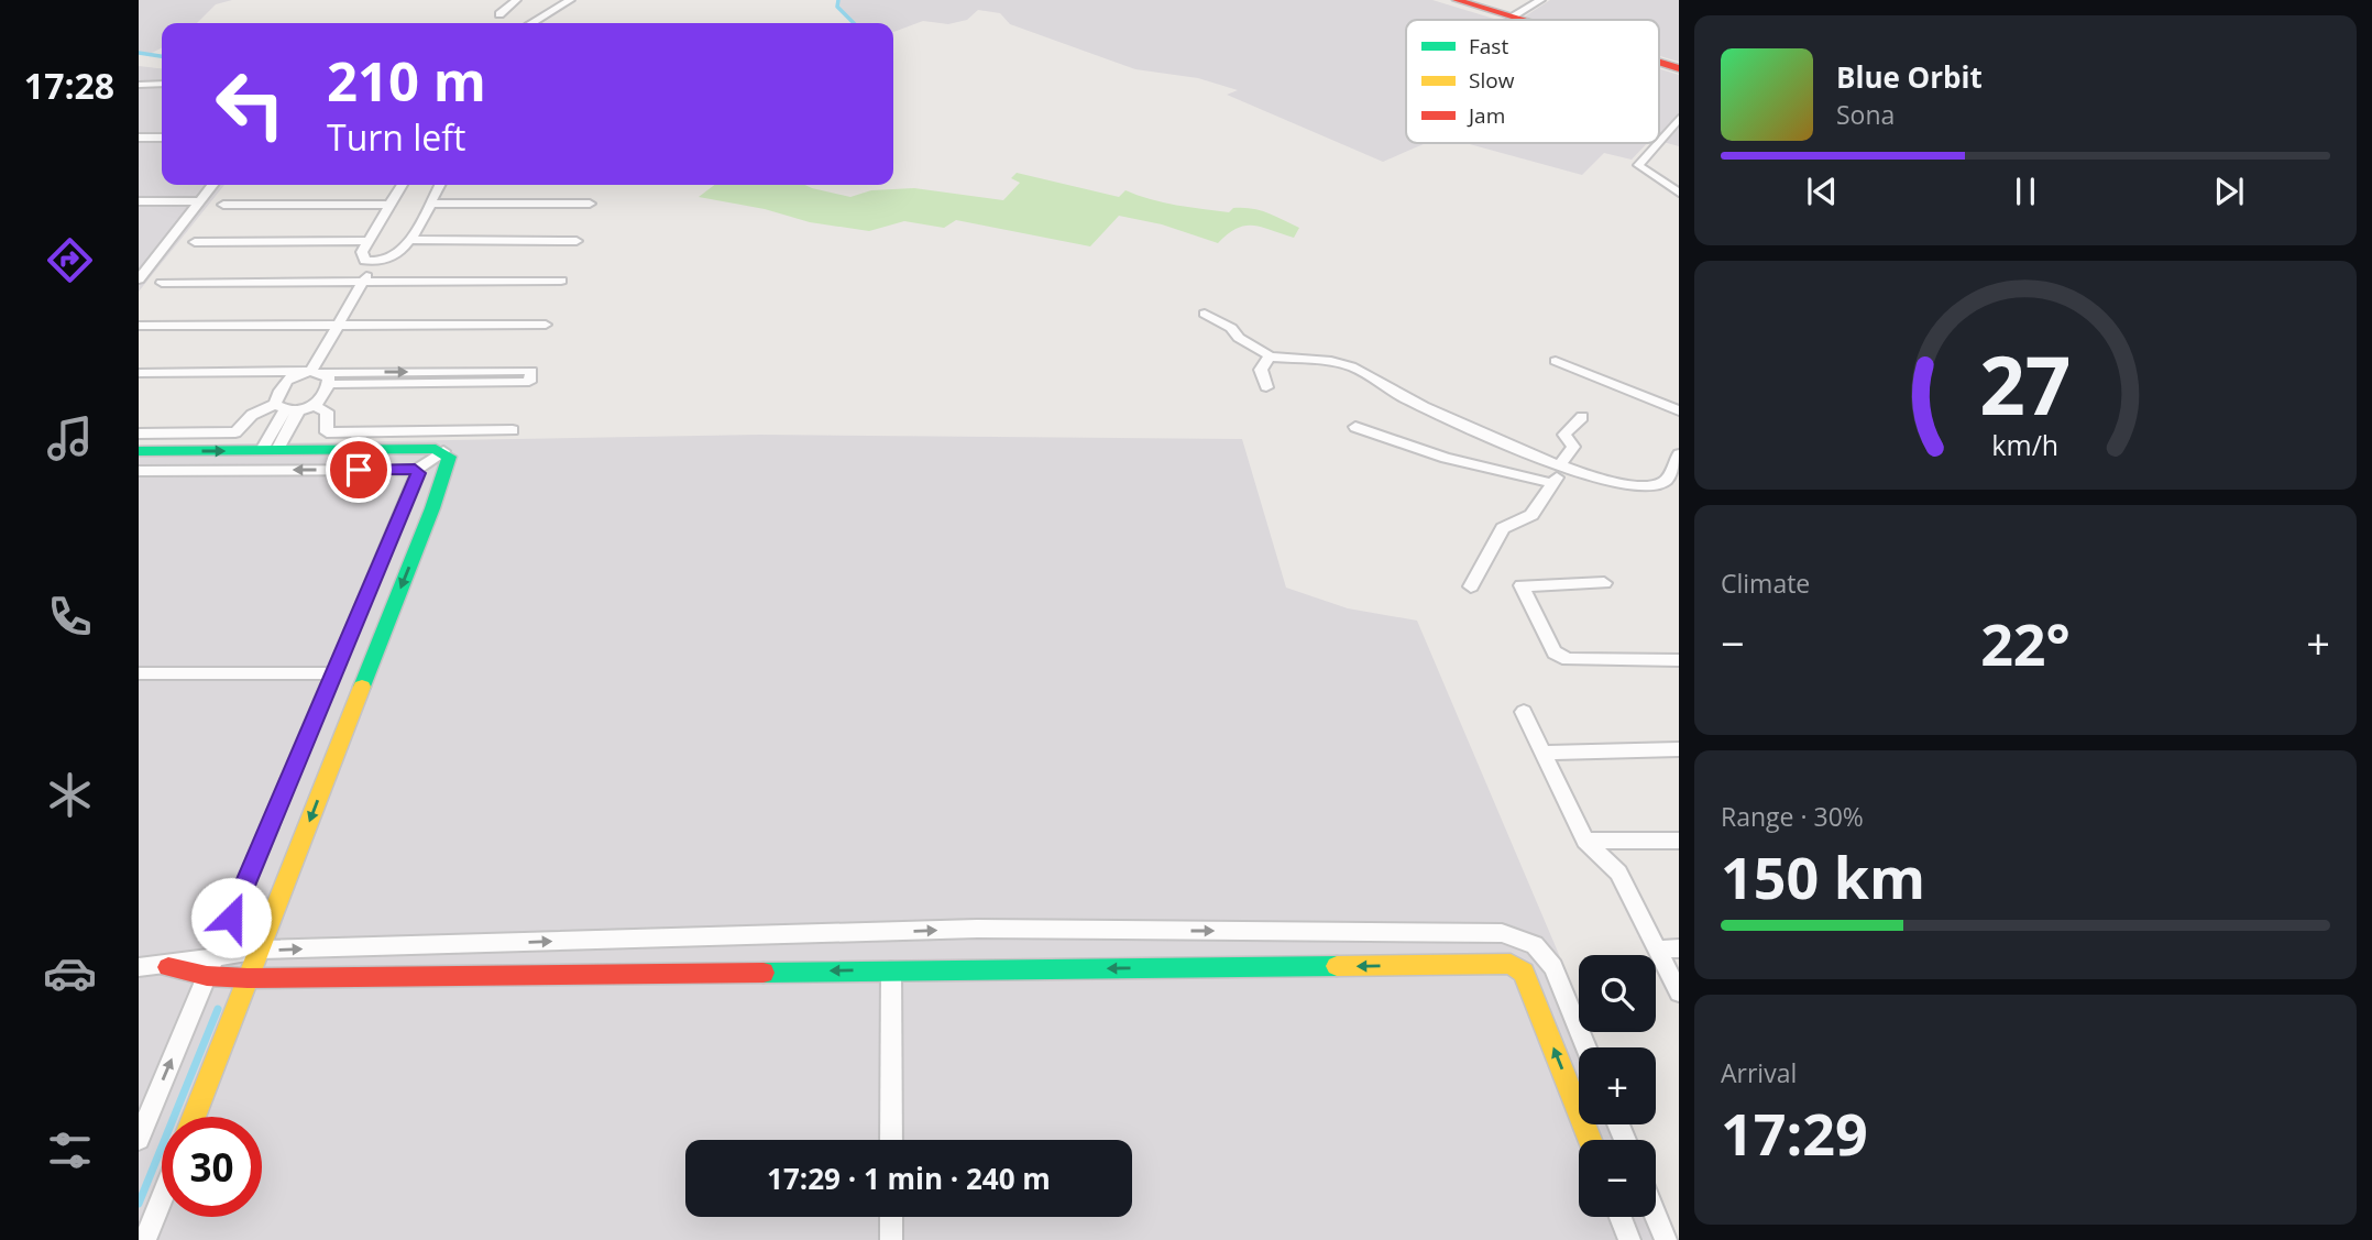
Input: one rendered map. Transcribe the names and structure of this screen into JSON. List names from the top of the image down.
{
  "legend": ["Fast", "Slow", "Jam"],
  "page": {
    "tabs": "17:28",
    "turn": ["210 m", "Turn left"],
    "song": ["Blue Orbit", "Sona"],
    "tile": [
      "Climate",
      ["Range · 30%", "150 km"],
      ["Arrival", "17:29"]
    ],
    "heat": ["−", "22°", "+"],
    "map_buttons": ["+", "−"],
    "limit": "30",
    "trip": "17:29 · 1 min · 240 m",
    "gauge": ["27", "km/h"]
  }
}
